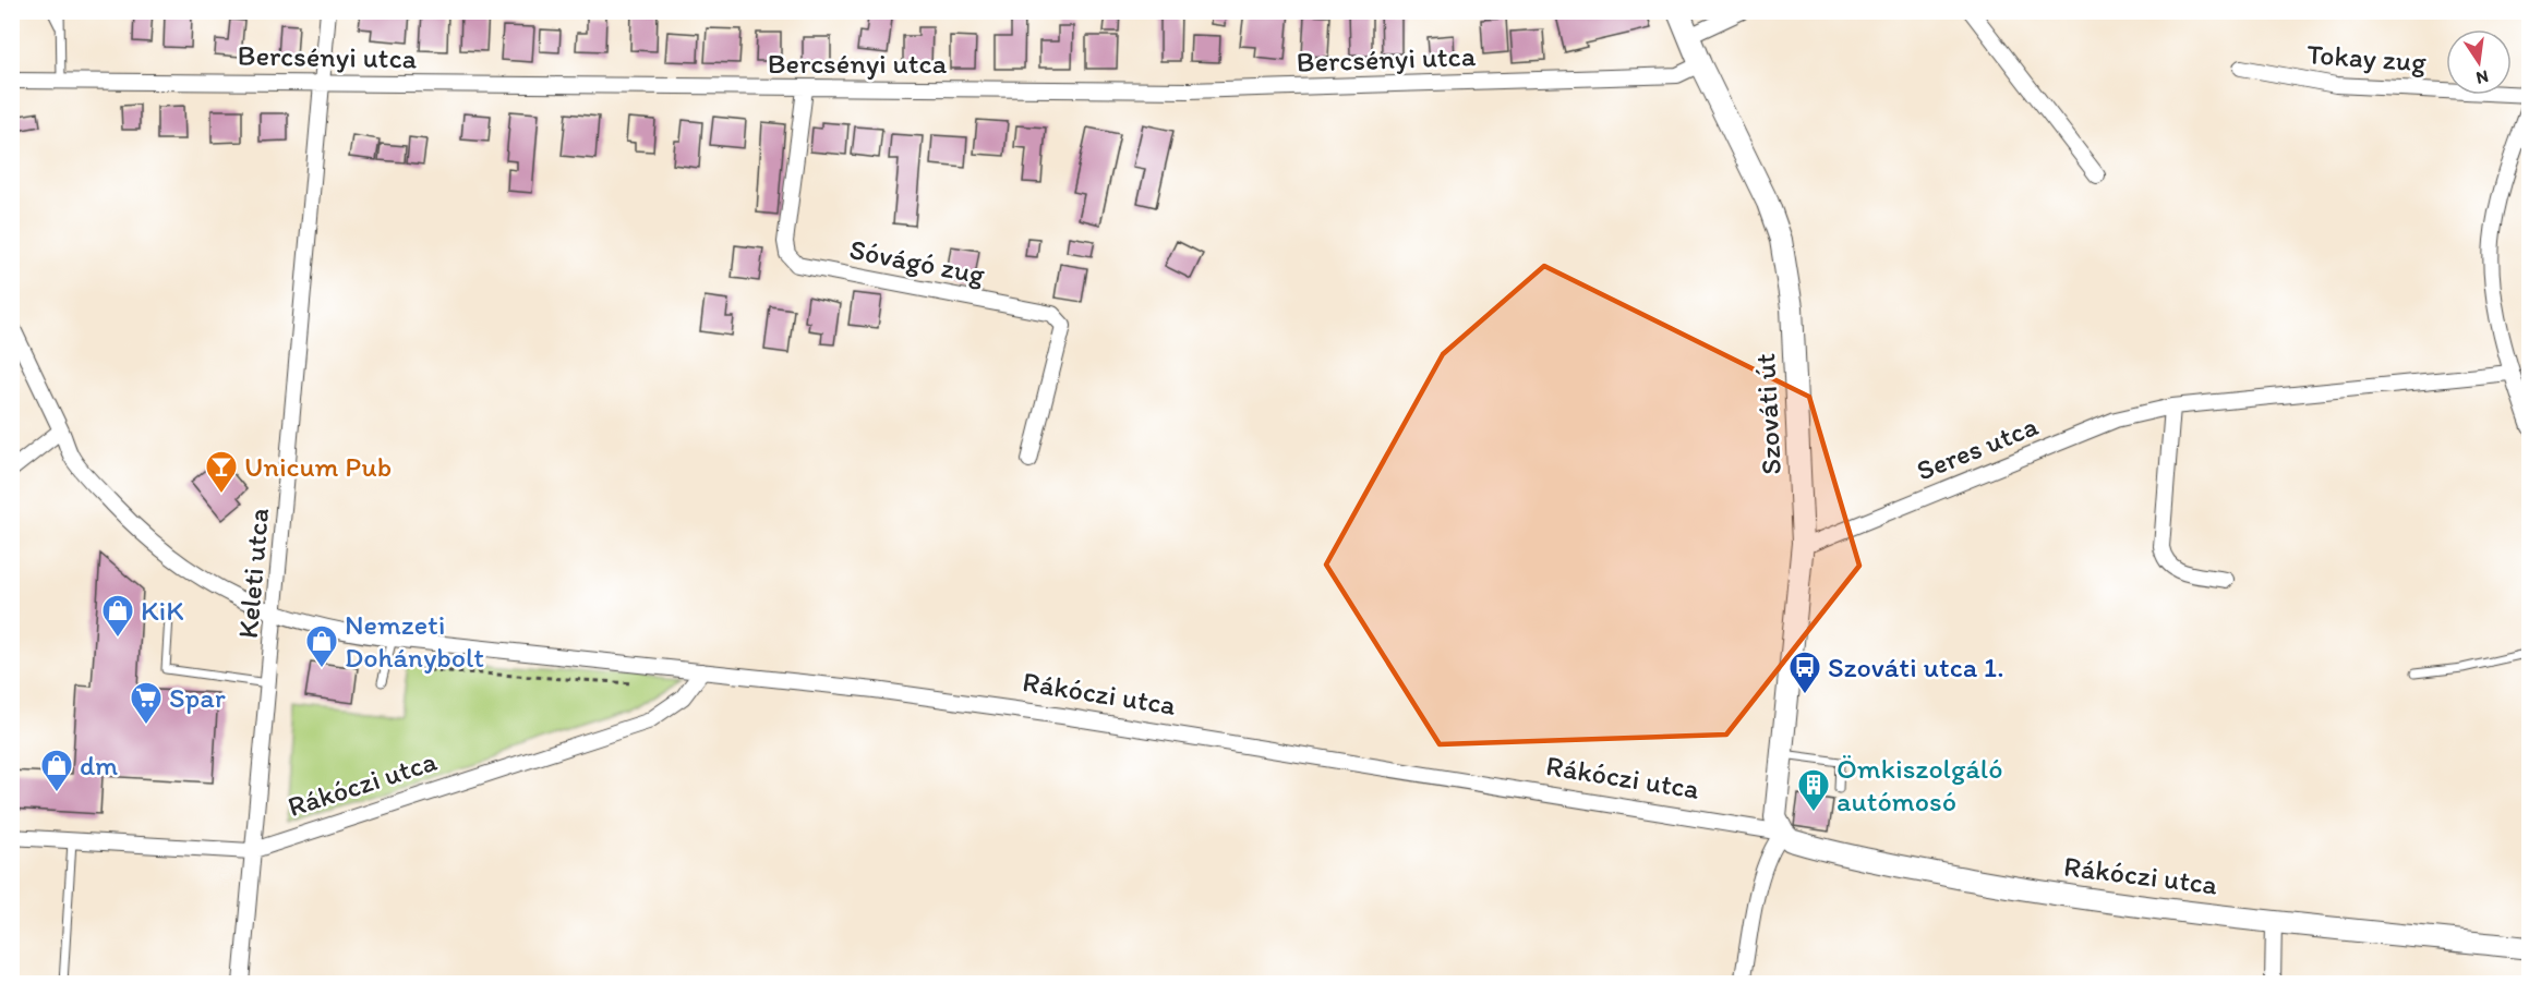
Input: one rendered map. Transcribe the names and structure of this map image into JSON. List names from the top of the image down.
{
  "streets": {
    "main road": ["Szováti út", "Rákóczi utca"],
    "street": [
      "Bercsényi utca",
      "Tokay zug",
      "Sóvágó zug",
      "Seres utca",
      "Keleti utca"
    ]
  },
  "crossings": [
    ["Bercsényi utca", "Sóvágó zug"],
    ["Bercsényi utca", "Szováti út"],
    ["Bercsényi utca", "Keleti utca"],
    ["Szováti út", "Seres utca"],
    ["Szováti út", "Rákóczi utca"],
    ["Keleti utca", "Rákóczi utca"]
  ],
  "places": {
    "bar": ["Unicum Pub"],
    "shop": ["KiK", "Nemzeti Dohánybolt", "dm"],
    "bus stop": ["Szováti utca 1."],
    "supermarket": ["Spar"],
    "building": ["Ömkiszolgáló autómosó"]
  },
  "north": "bottom"
}
